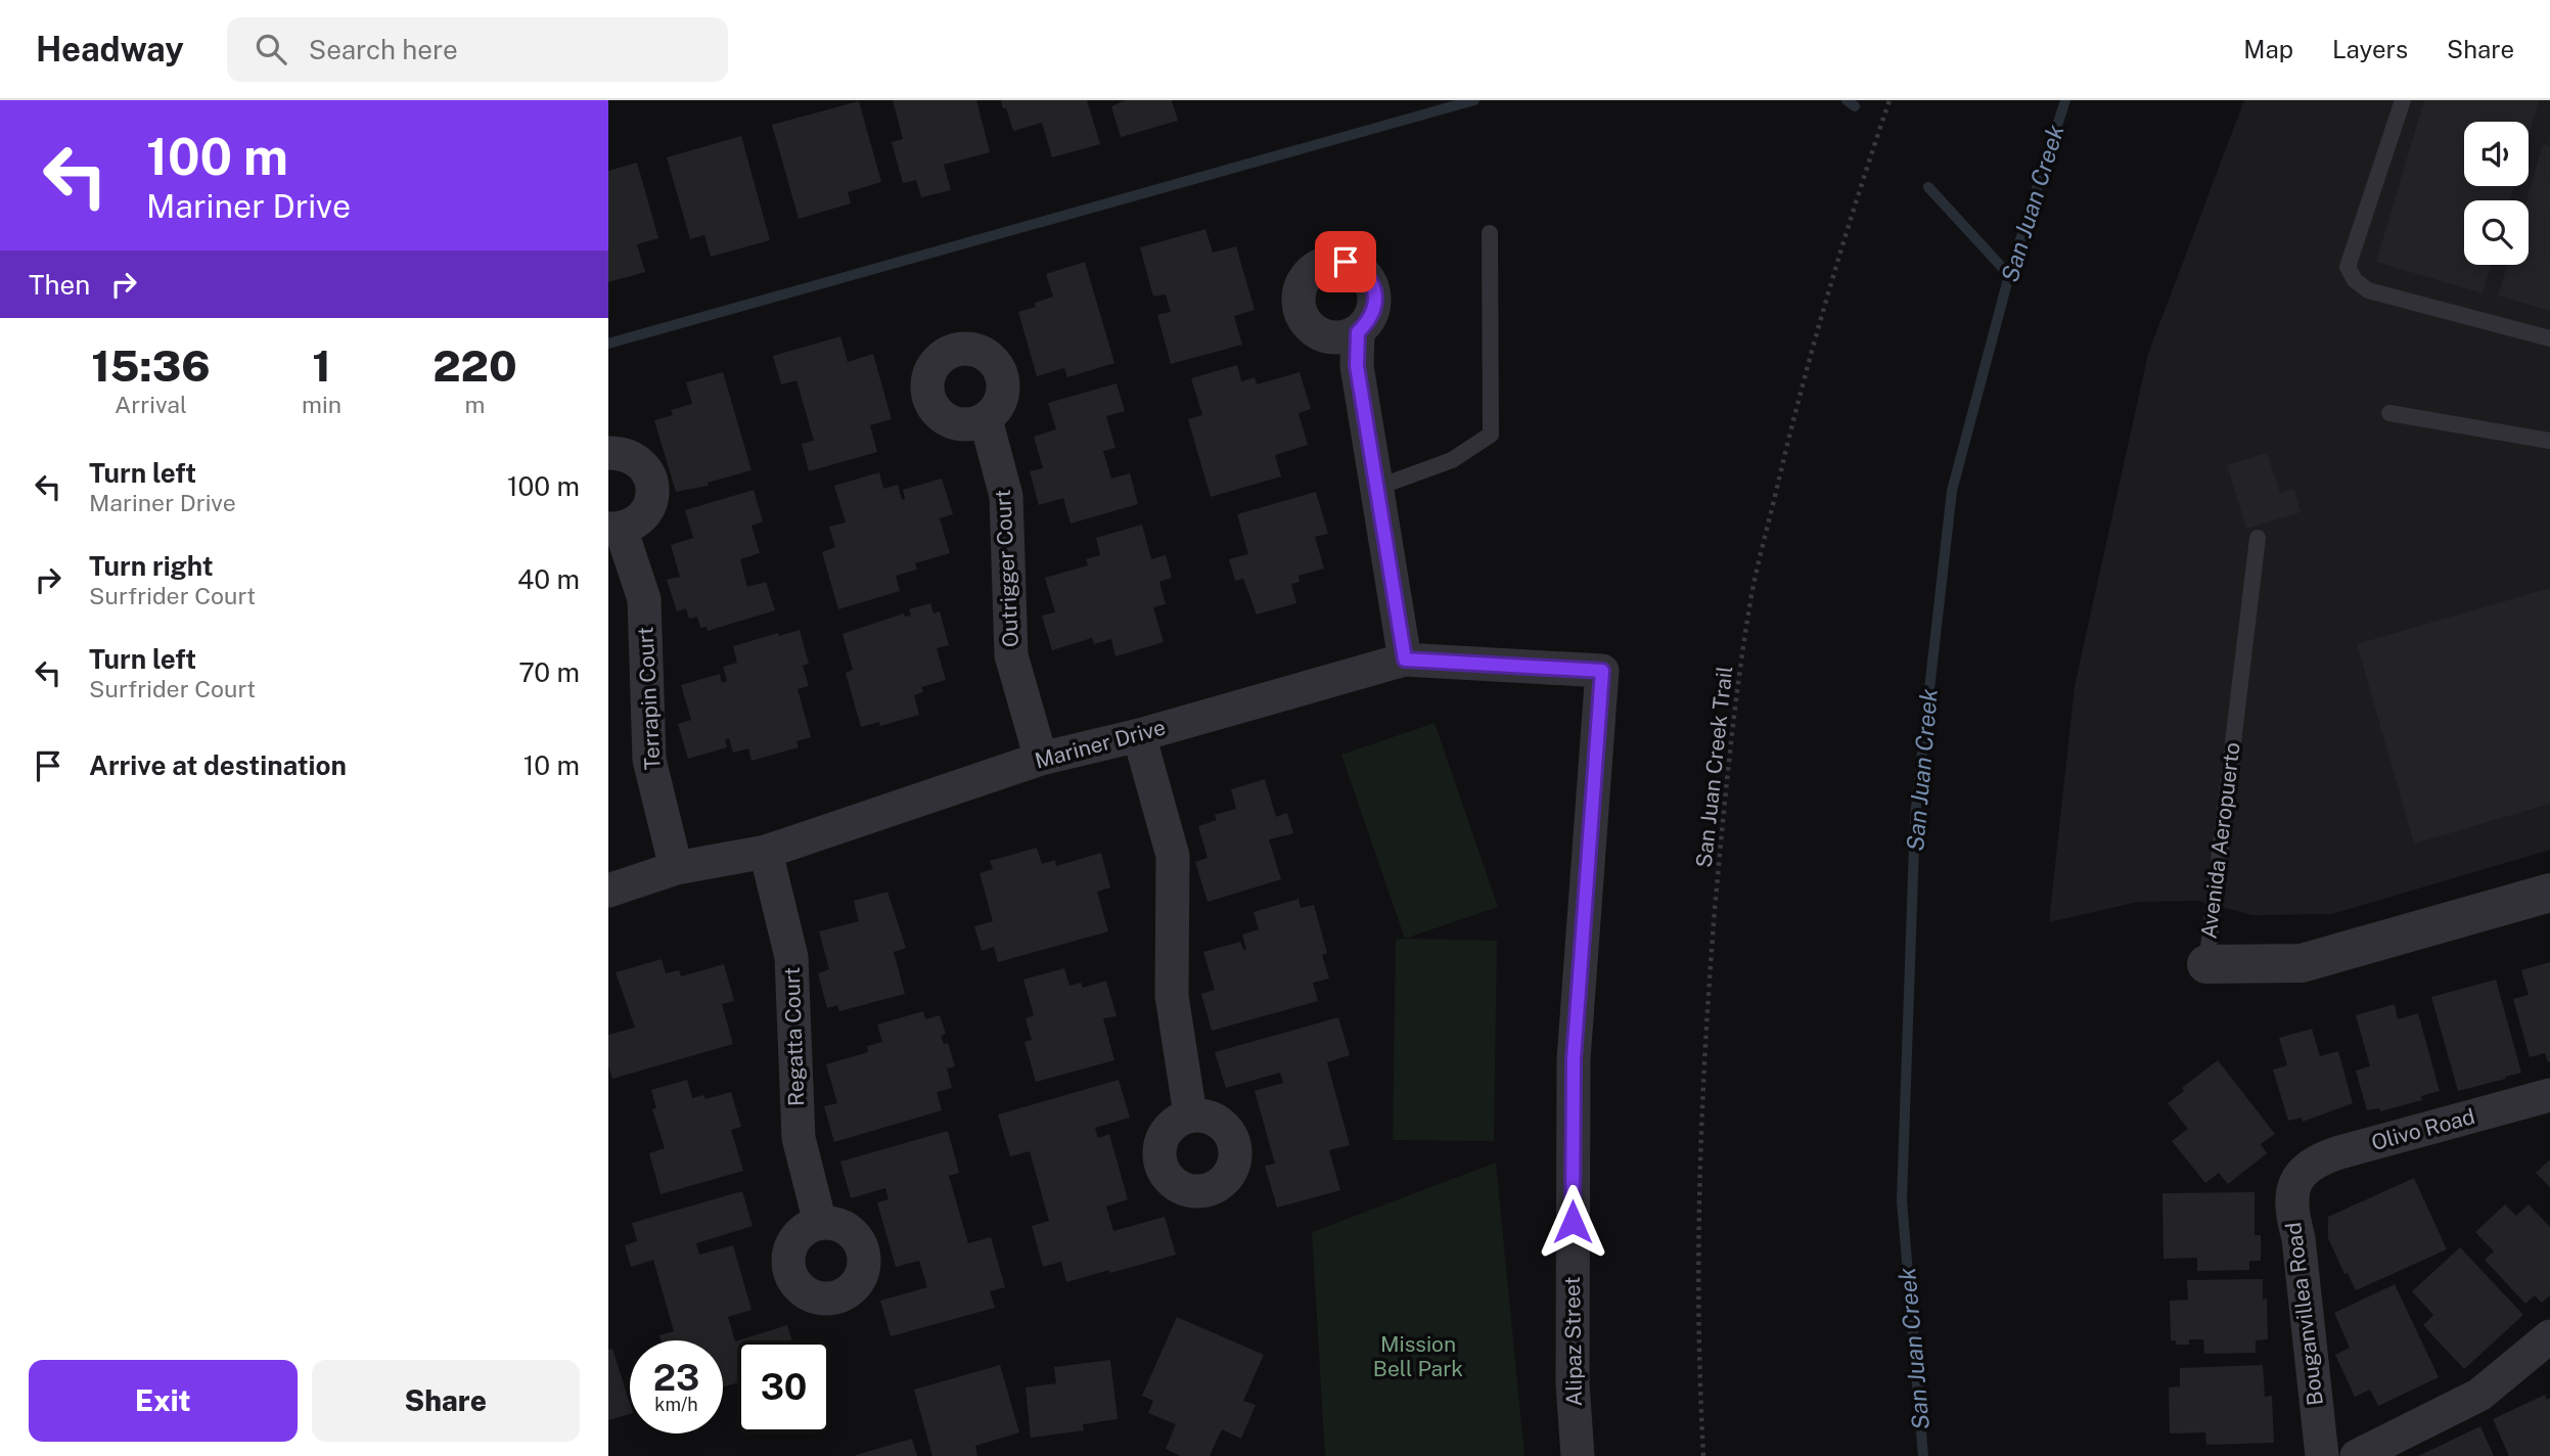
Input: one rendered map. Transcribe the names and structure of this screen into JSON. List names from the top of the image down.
{
  "streets": {
    "street": [
      "Outrigger Court",
      "Terrapin Court",
      "Mariner Drive",
      "Avenida Aeropuerto",
      "Regatta Court",
      "Olivo Road",
      "Bouganvillea Road",
      "Alipaz Street"
    ],
    "path": ["San Juan Creek Trail"]
  },
  "crossings": [
    ["Outrigger Court", "Mariner Drive"],
    ["Terrapin Court", "Mariner Drive"],
    ["Mariner Drive", "Regatta Court"],
    ["Mariner Drive", "Alipaz Street"],
    ["Olivo Road", "Bouganvillea Road"]
  ],
  "water": ["San Juan Creek"],
  "parks": ["Mission Bell Park"],
  "page": {
    "header": "Headway",
    "search": "Search here",
    "nav": ["Map", "Layers", "Share"],
    "turn": ["100 m", "Mariner Drive"],
    "then": "Then",
    "eta": [
      "15:36",
      "Arrival",
      "1",
      "min",
      "220",
      "m"
    ],
    "list": [
      {
        "name": "Turn left",
        "note": "Mariner Drive",
        "value": "100 m"
      },
      {
        "name": "Turn right",
        "note": "Surfrider Court",
        "value": "40 m"
      },
      {
        "name": "Turn left",
        "note": "Surfrider Court",
        "value": "70 m"
      },
      {
        "name": "Arrive at destination",
        "value": "10 m"
      }
    ],
    "speed": "23 km/h",
    "limit": "30",
    "buttons": ["Exit", "Share"]
  }
}
